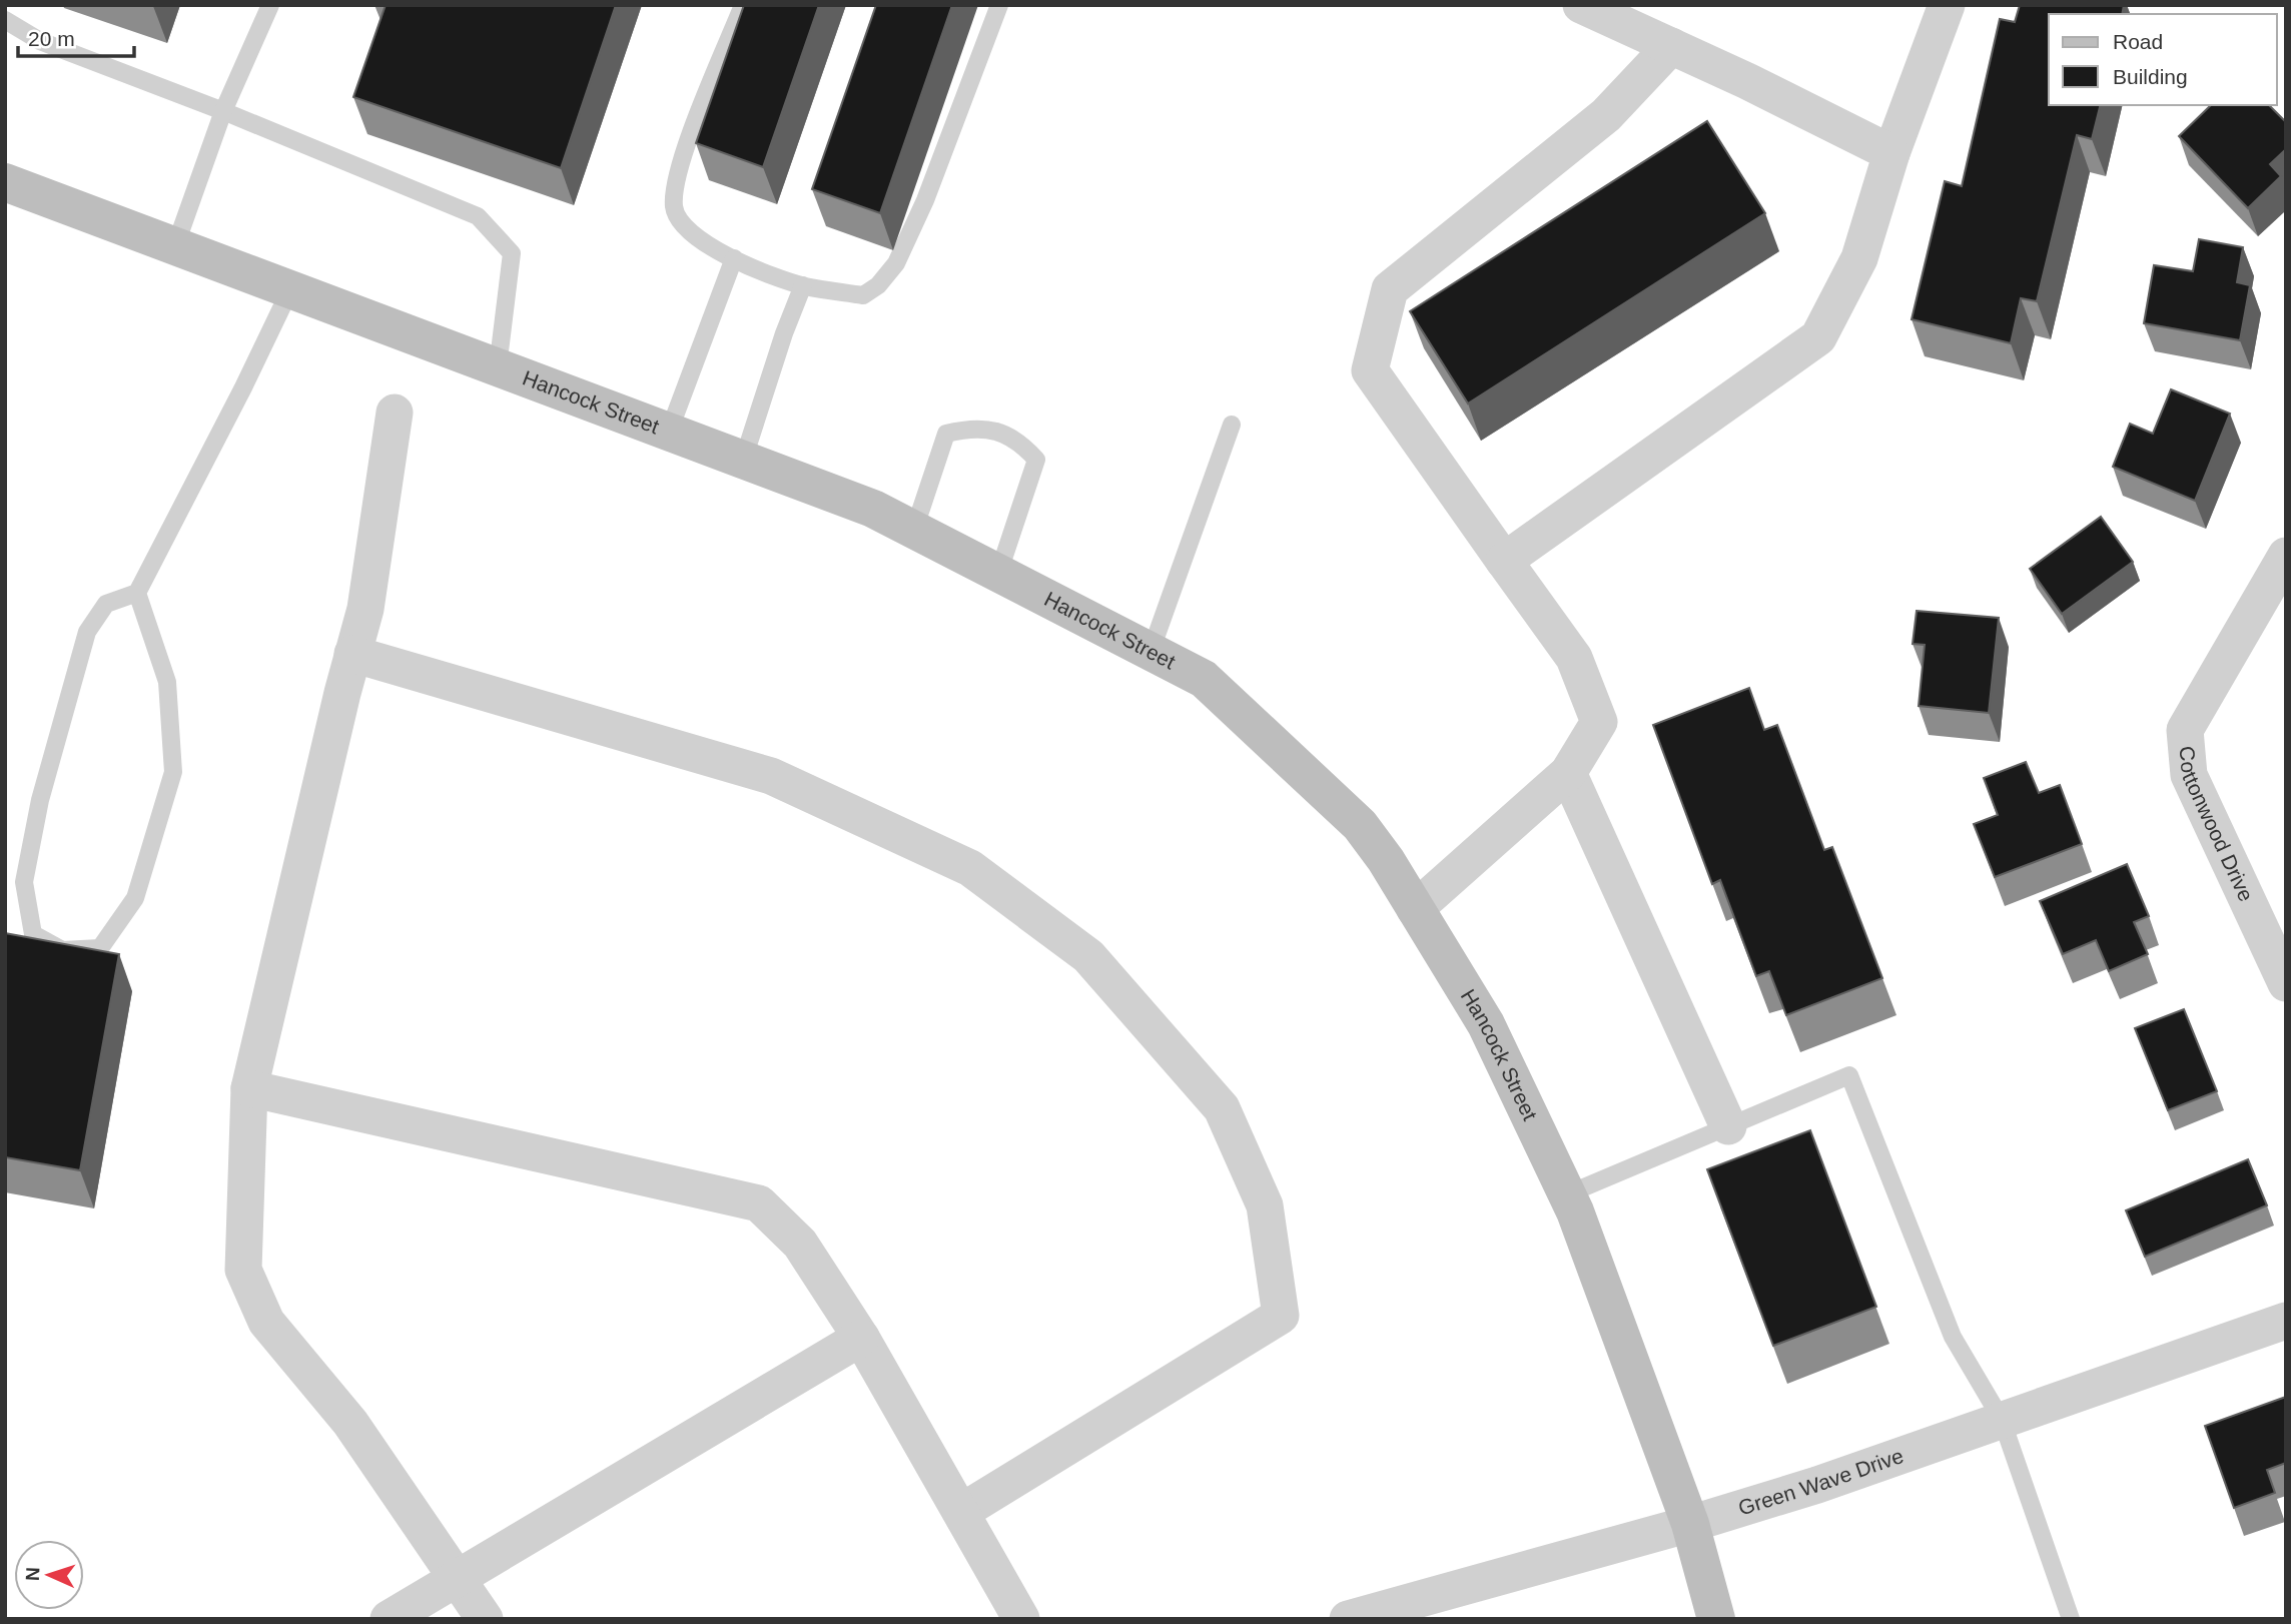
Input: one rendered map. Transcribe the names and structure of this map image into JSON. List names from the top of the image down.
{
  "streets": {
    "street": ["Hancock Street", "Cottonwood Drive", "Green Wave Drive"]
  },
  "crossings": [
    ["Hancock Street", "Green Wave Drive"]
  ],
  "legend": ["Road", "Building"],
  "scale_bar": "20 m",
  "north": "left"
}
